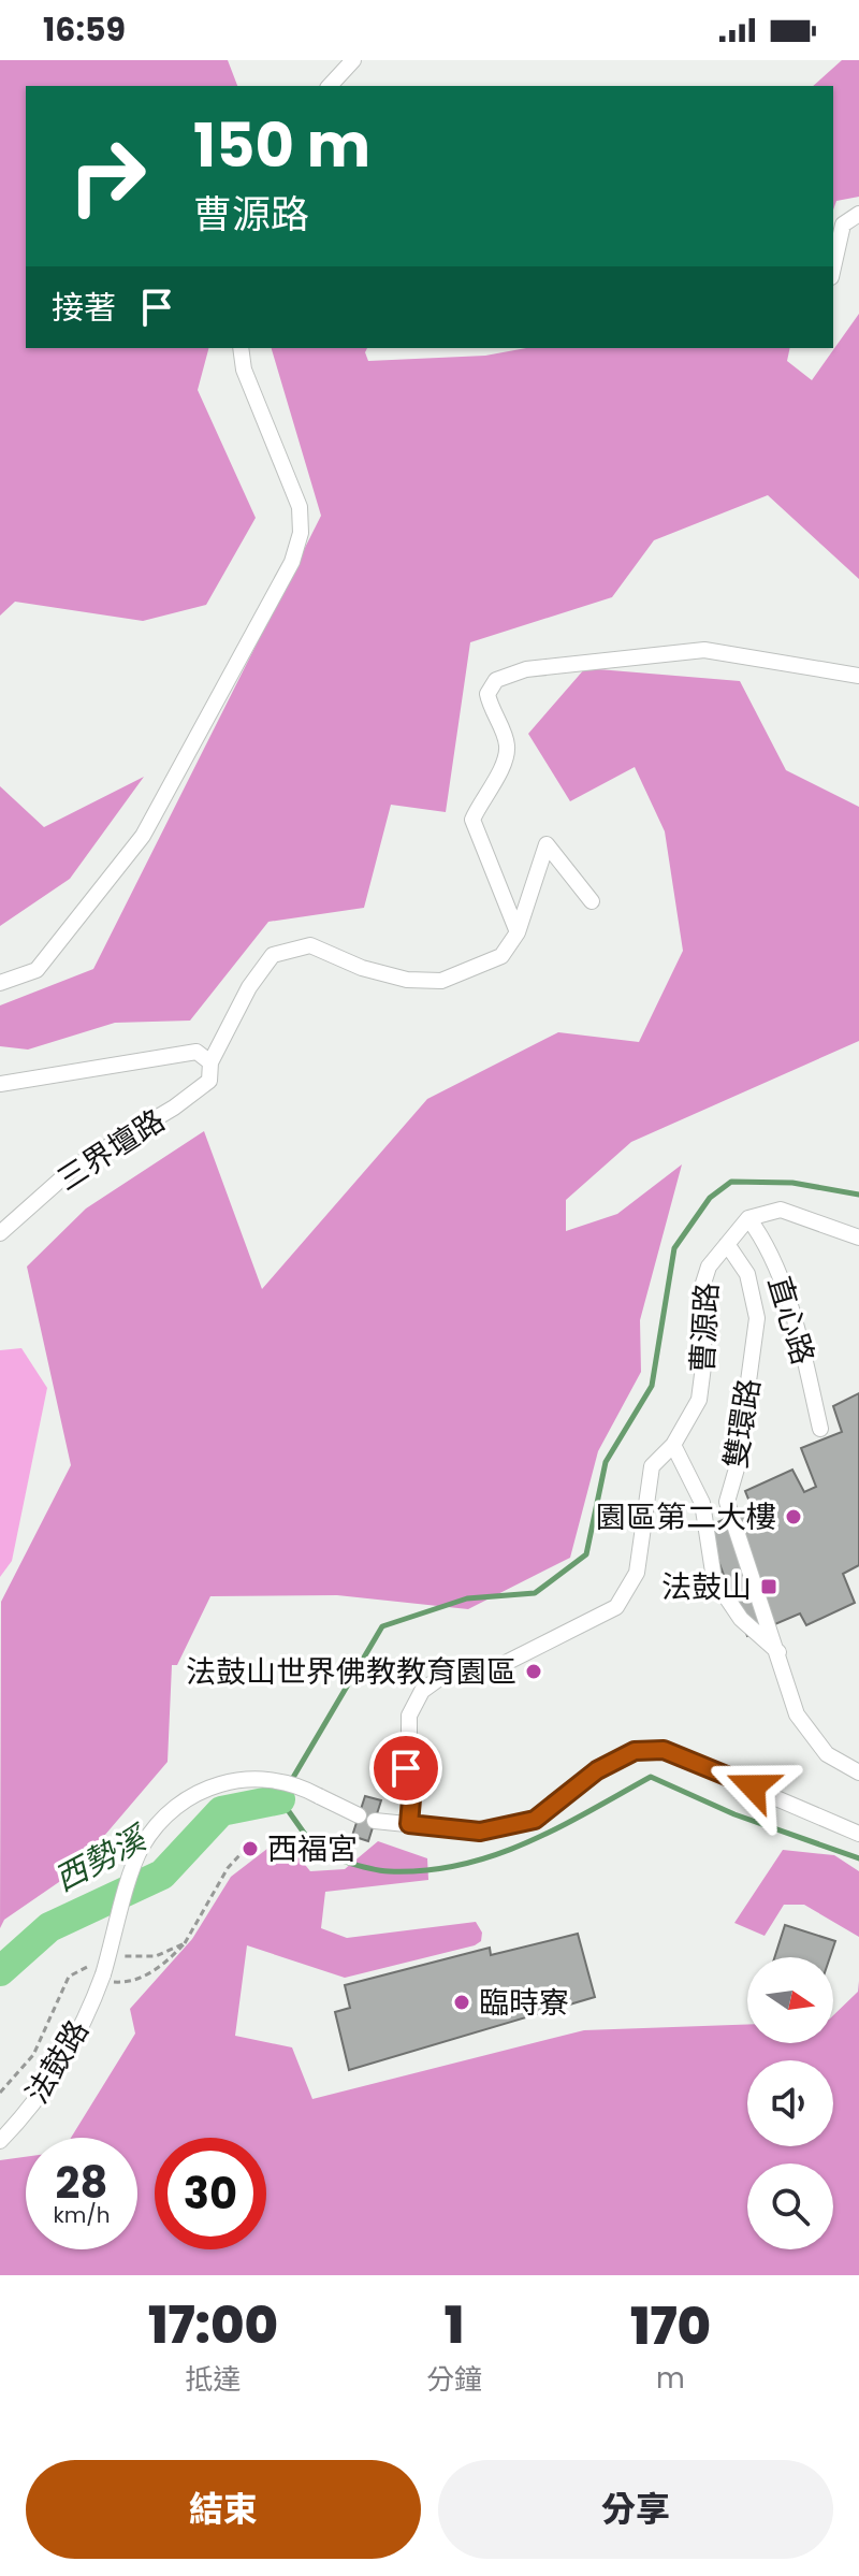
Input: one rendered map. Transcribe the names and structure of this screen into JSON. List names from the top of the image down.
{
  "streets": {
    "street": [
      "三界壇路",
      "直心路",
      "曹源路",
      "雙環路",
      "法鼓路"
    ]
  },
  "crossings": [
    ["直心路", "曹源路"],
    ["曹源路", "雙環路"],
    ["曹源路", "法鼓路"]
  ],
  "water": ["西勢溪"],
  "places": {
    "other": [
      "園區第二大樓",
      "法鼓山世界佛教教育園區",
      "西福宮",
      "臨時寮"
    ],
    "transit": ["法鼓山"]
  },
  "north": "right",
  "page": {
    "status": "16:59",
    "turn": ["150 m", "曹源路"],
    "then": "接著",
    "speed": "28 km/h",
    "limit": "30",
    "eta": [
      "17:00",
      "抵達",
      "1",
      "分鐘",
      "170",
      "m"
    ],
    "buttons": ["結束", "分享"]
  }
}
